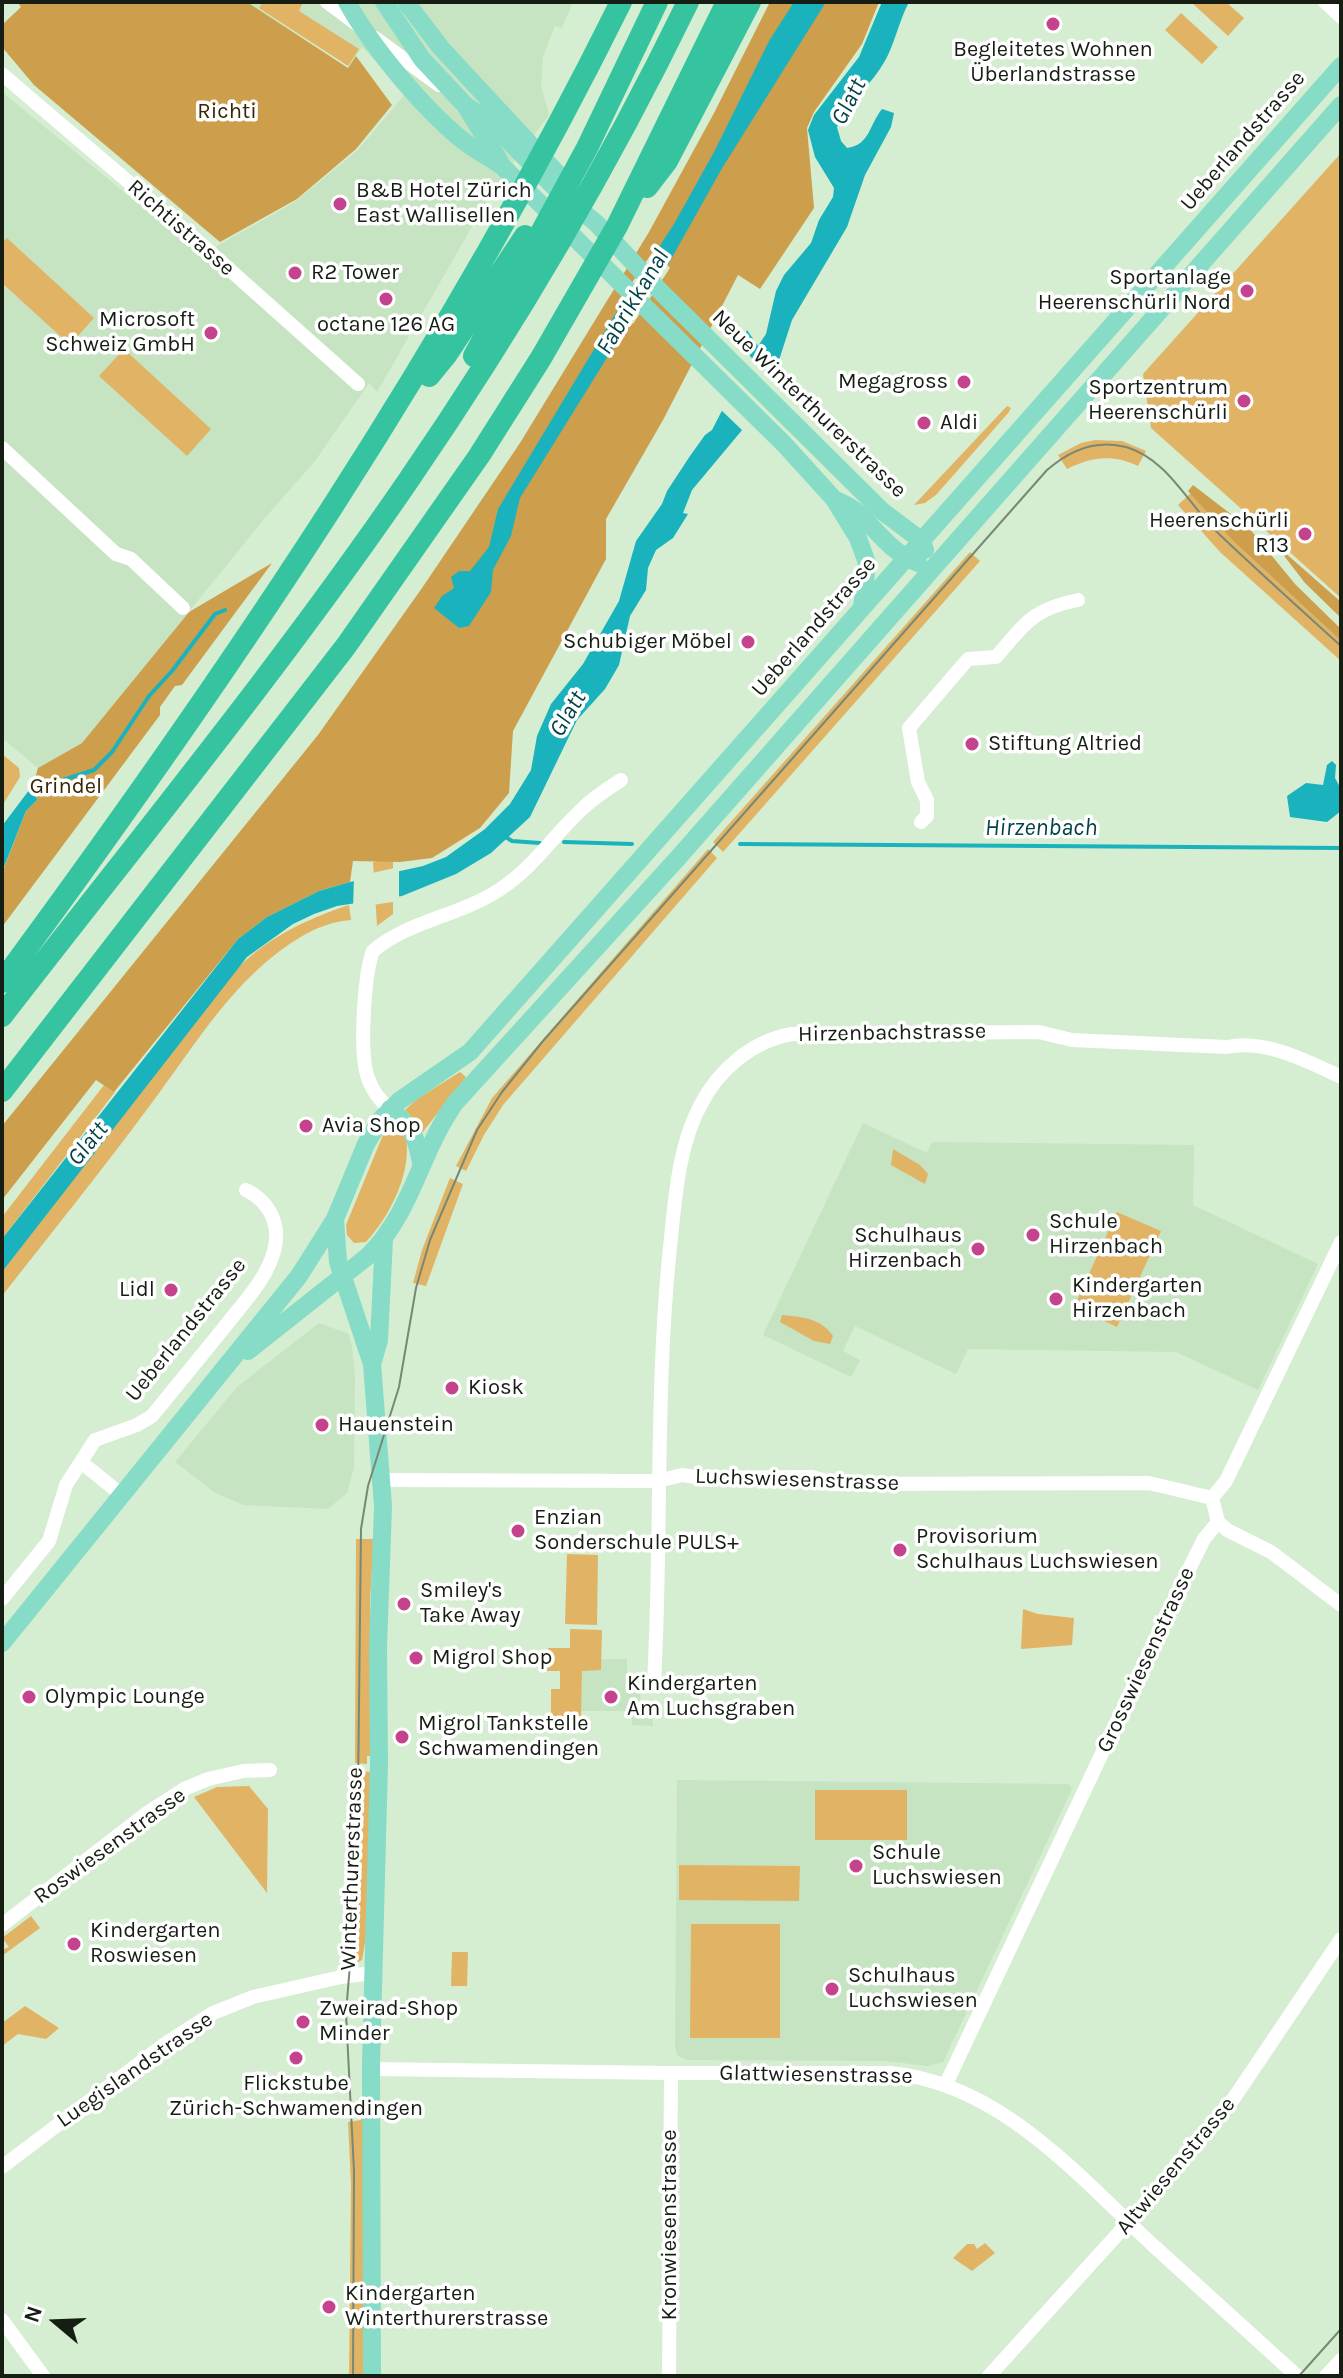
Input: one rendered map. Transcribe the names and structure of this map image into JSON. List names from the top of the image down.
{
  "streets": {
    "main road": ["Ueberlandstrasse", "Neue Winterthurerstrasse", "Winterthurerstrasse"],
    "street": [
      "Richtistrasse",
      "Hirzenbachstrasse",
      "Luchswiesenstrasse",
      "Grosswiesenstrasse",
      "Roswiesenstrasse",
      "Luegislandstrasse",
      "Glattwiesenstrasse",
      "Altwiesenstrasse",
      "Kronwiesenstrasse"
    ]
  },
  "crossings": [
    ["Ueberlandstrasse", "Neue Winterthurerstrasse"],
    ["Ueberlandstrasse", "Winterthurerstrasse"],
    ["Hirzenbachstrasse", "Luchswiesenstrasse"],
    ["Luchswiesenstrasse", "Winterthurerstrasse"],
    ["Grosswiesenstrasse", "Glattwiesenstrasse"],
    ["Winterthurerstrasse", "Luegislandstrasse"],
    ["Winterthurerstrasse", "Glattwiesenstrasse"],
    ["Glattwiesenstrasse", "Altwiesenstrasse"],
    ["Glattwiesenstrasse", "Kronwiesenstrasse"]
  ],
  "water": ["Glatt", "Fabrikkanal", "Hirzenbach"],
  "parks": ["Richti", "Grindel"],
  "places": [
    "Begleitetes Wohnen Überlandstrasse",
    "B&B Hotel Zürich East Wallisellen",
    "R2 Tower",
    "Sportanlage Heerenschürli Nord",
    "octane 126 AG",
    "Microsoft Schweiz GmbH",
    "Megagross",
    "Sportzentrum Heerenschürli",
    "Aldi",
    "Heerenschürli R13",
    "Schubiger Möbel",
    "Stiftung Altried",
    "Avia Shop",
    "Schule Hirzenbach",
    "Schulhaus Hirzenbach",
    "Lidl",
    "Kindergarten Hirzenbach",
    "Kiosk",
    "Hauenstein",
    "Enzian Sonderschule PULS+",
    "Provisorium Schulhaus Luchswiesen",
    "Smiley's Take Away",
    "Migrol Shop",
    "Olympic Lounge",
    "Kindergarten Am Luchsgraben",
    "Migrol Tankstelle Schwamendingen",
    "Schule Luchswiesen",
    "Kindergarten Roswiesen",
    "Schulhaus Luchswiesen",
    "Zweirad-Shop Minder",
    "Flickstube Zürich-Schwamendingen",
    "Kindergarten Winterthurerstrasse"
  ],
  "north": "left"
}
